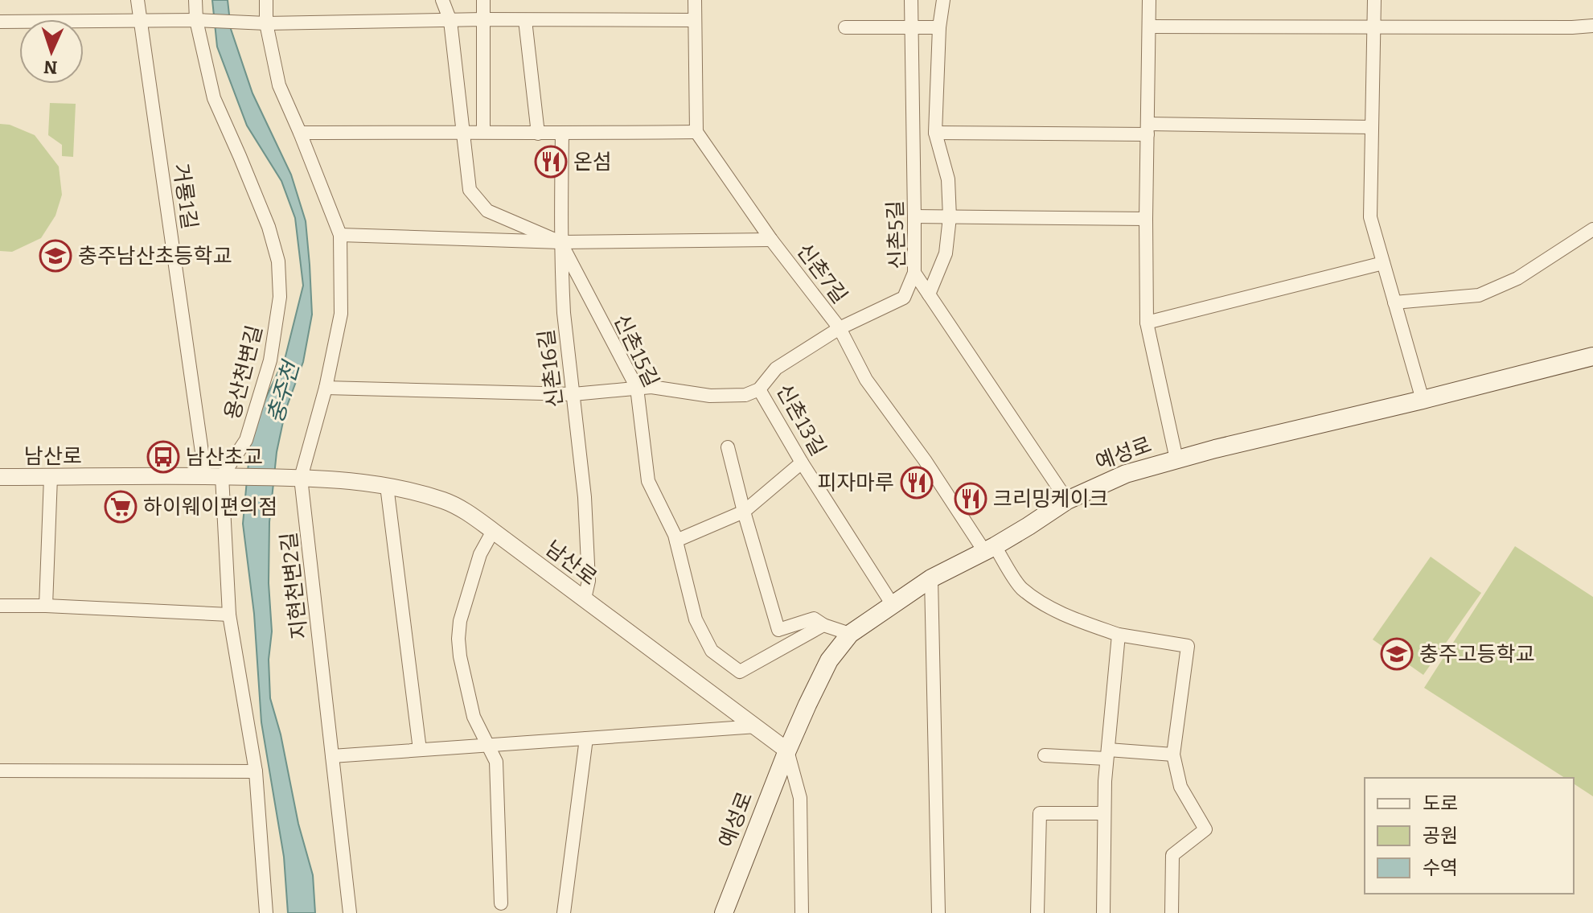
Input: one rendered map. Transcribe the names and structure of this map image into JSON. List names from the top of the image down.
{
  "streets": {
    "main road": ["예성로"],
    "street": [
      "거룡1길",
      "신촌5길",
      "신촌7길",
      "신촌15길",
      "신촌16길",
      "용산천변길",
      "신촌13길",
      "남산로",
      "지현천변2길"
    ]
  },
  "crossings": [
    ["거룡1길", "용산천변길"],
    ["거룡1길", "남산로"],
    ["신촌5길", "신촌13길"],
    ["신촌5길", "예성로"],
    ["신촌7길", "신촌13길"],
    ["신촌7길", "예성로"],
    ["신촌15길", "신촌16길"],
    ["신촌16길", "남산로"],
    ["용산천변길", "남산로"],
    ["신촌13길", "예성로"],
    ["예성로", "남산로"],
    ["남산로", "지현천변2길"]
  ],
  "water": ["충주천"],
  "places": {
    "restaurant": ["온섬", "피자마루", "크리밍케이크"],
    "school or university": ["충주남산초등학교", "충주고등학교"],
    "bus stop": ["남산초교"],
    "supermarket": ["하이웨이편의점"]
  },
  "legend": ["도로", "공원", "수역"],
  "north": "bottom"
}
